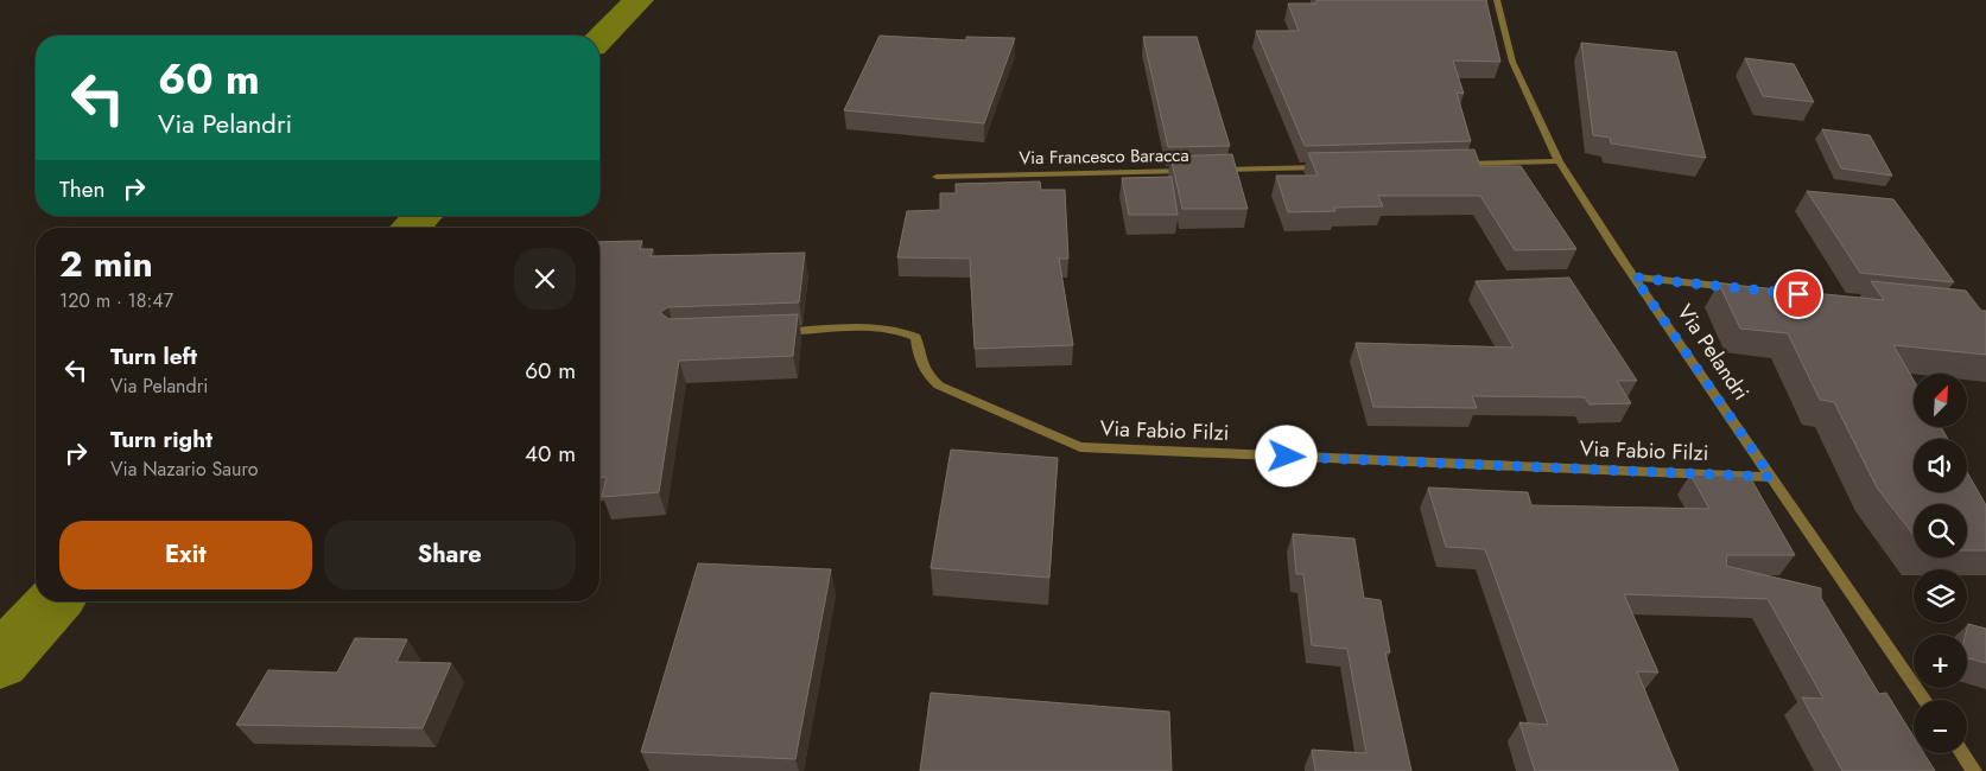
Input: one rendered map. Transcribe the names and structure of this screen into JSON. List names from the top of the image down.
{
  "streets": {
    "street": ["Via Francesco Baracca", "Via Pelandri", "Via Fabio Filzi"]
  },
  "crossings": [
    ["Via Pelandri", "Via Fabio Filzi"]
  ],
  "north": "top right",
  "page": {
    "turn": ["60 m", "Via Pelandri"],
    "then": "Then",
    "heading": ["2 min", "120 m · 18:47"],
    "list": [
      {
        "name": "Turn left",
        "note": "Via Pelandri",
        "value": "60 m"
      },
      {
        "name": "Turn right",
        "note": "Via Nazario Sauro",
        "value": "40 m"
      }
    ],
    "map_buttons": ["+", "−"],
    "buttons": ["Exit", "Share"]
  }
}
